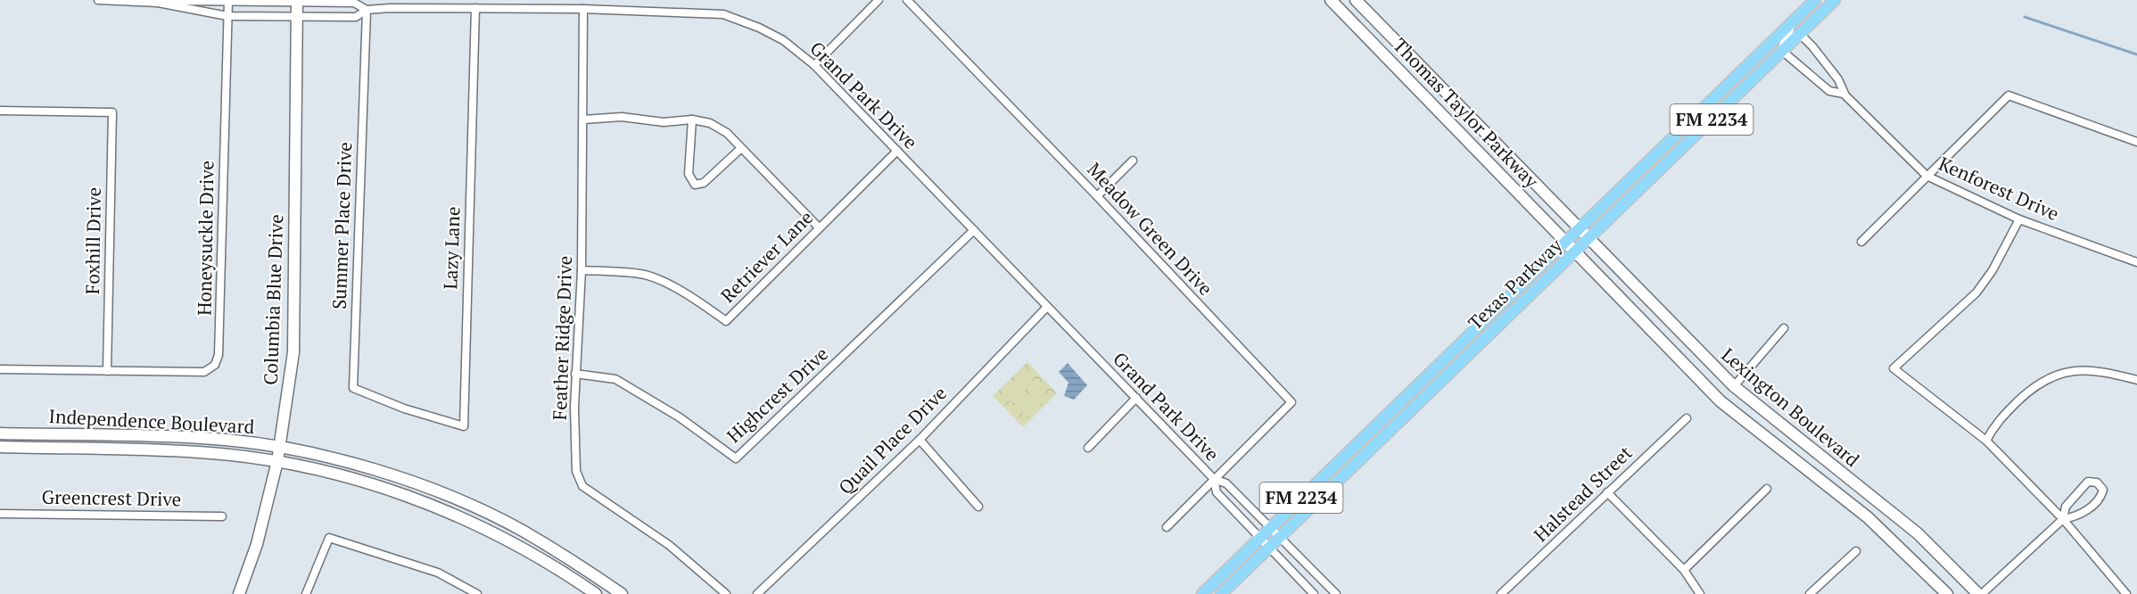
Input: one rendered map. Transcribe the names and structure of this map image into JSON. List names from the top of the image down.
{
  "streets": {
    "main road": ["FM 2234", "Texas Parkway"],
    "street": [
      "Grand Park Drive",
      "Thomas Taylor Parkway",
      "Kenforest Drive",
      "Summer Place Drive",
      "Meadow Green Drive",
      "Honeysuckle Drive",
      "Foxhill Drive",
      "Lazy Lane",
      "Retriever Lane",
      "Columbia Blue Drive",
      "Feather Ridge Drive",
      "Highcrest Drive",
      "Lexington Boulevard",
      "Independence Boulevard",
      "Quail Place Drive",
      "Halstead Street",
      "Greencrest Drive"
    ]
  },
  "crossings": [
    ["Grand Park Drive", "Summer Place Drive"],
    ["Grand Park Drive", "Meadow Green Drive"],
    ["Grand Park Drive", "Honeysuckle Drive"],
    ["Grand Park Drive", "Lazy Lane"],
    ["Grand Park Drive", "Retriever Lane"],
    ["Grand Park Drive", "Texas Parkway"],
    ["Grand Park Drive", "Columbia Blue Drive"],
    ["Grand Park Drive", "Feather Ridge Drive"],
    ["Grand Park Drive", "Highcrest Drive"],
    ["Grand Park Drive", "Quail Place Drive"],
    ["Thomas Taylor Parkway", "Texas Parkway"],
    ["Thomas Taylor Parkway", "Lexington Boulevard"],
    ["Kenforest Drive", "Texas Parkway"],
    ["Summer Place Drive", "Lazy Lane"],
    ["Honeysuckle Drive", "Foxhill Drive"],
    ["Retriever Lane", "Feather Ridge Drive"],
    ["Texas Parkway", "Lexington Boulevard"],
    ["Columbia Blue Drive", "Independence Boulevard"],
    ["Feather Ridge Drive", "Highcrest Drive"]
  ]
}
